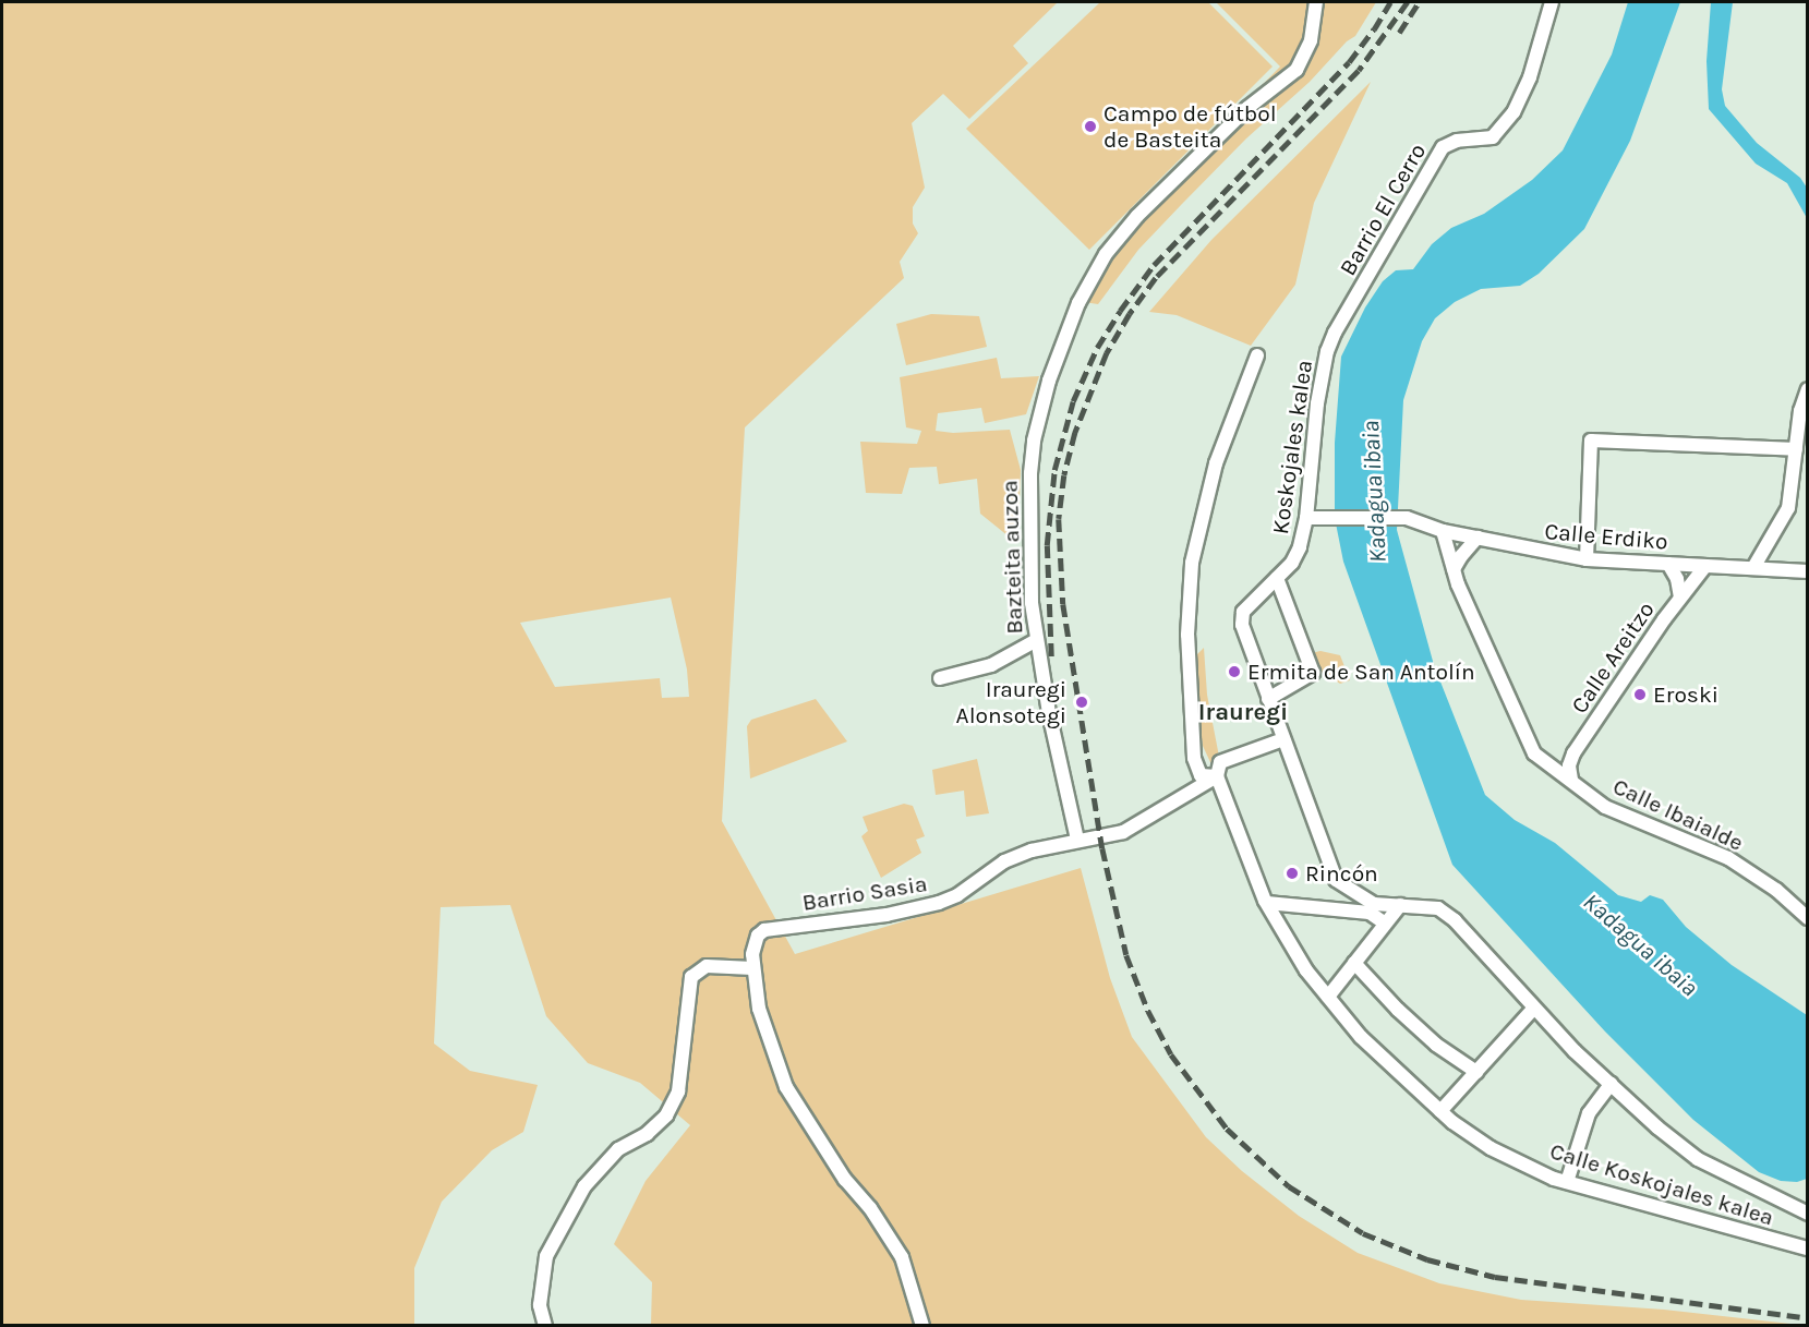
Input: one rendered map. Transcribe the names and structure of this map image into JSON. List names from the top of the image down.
{
  "streets": {
    "street": [
      "Barrio El Cerro",
      "Koskojales kalea",
      "Calle Erdiko",
      "Bazteita auzoa",
      "Calle Areitzo",
      "Calle Ibaialde",
      "Barrio Sasia",
      "Calle Koskojales kalea"
    ]
  },
  "crossings": [
    ["Barrio El Cerro", "Koskojales kalea"],
    ["Koskojales kalea", "Calle Erdiko"],
    ["Calle Erdiko", "Calle Areitzo"],
    ["Calle Erdiko", "Calle Ibaialde"],
    ["Bazteita auzoa", "Barrio Sasia"],
    ["Calle Areitzo", "Calle Ibaialde"]
  ],
  "districts": ["Irauregi"],
  "water": ["Kadagua ibaia"],
  "places": [
    "Campo de fútbol de Basteita",
    "Ermita de San Antolín",
    "Eroski",
    "Irauregi Alonsotegi",
    "Rincón"
  ]
}
